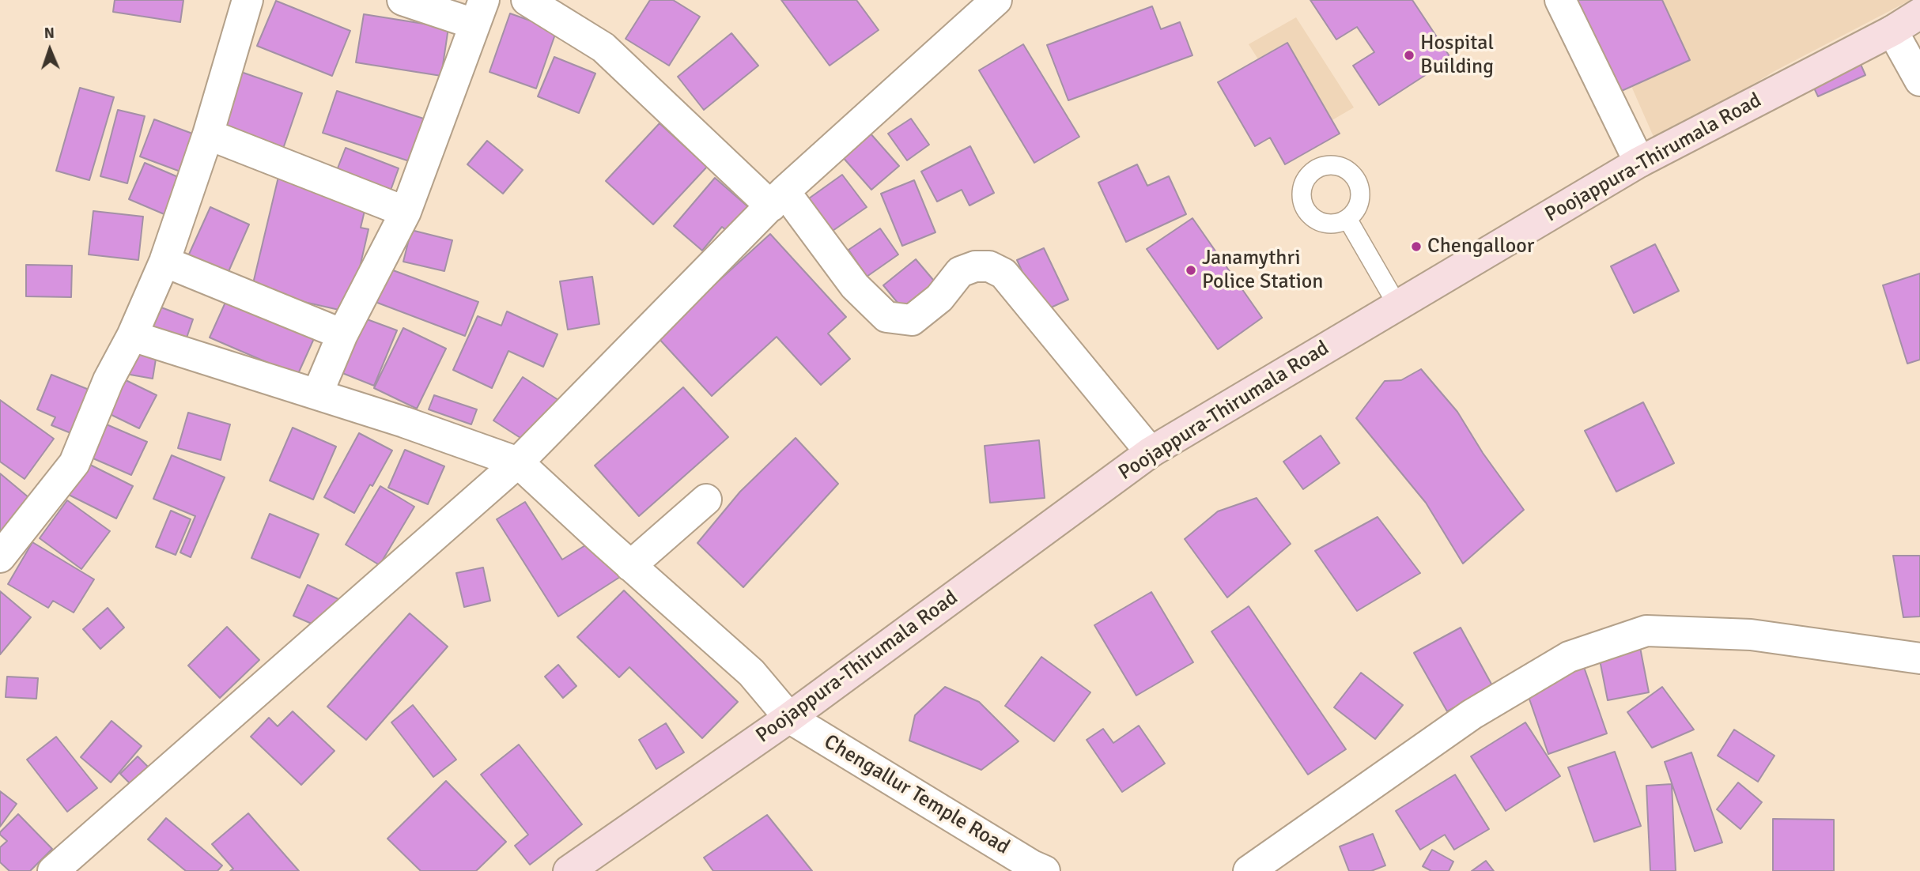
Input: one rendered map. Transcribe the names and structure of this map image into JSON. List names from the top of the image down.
{
  "streets": {
    "main road": ["Poojappura-Thirumala Road"],
    "street": ["Chengallur Temple Road"]
  },
  "crossings": [
    ["Poojappura-Thirumala Road", "Chengallur Temple Road"]
  ],
  "places": ["Hospital Building", "Chengalloor", "Janamythri Police Station"],
  "north": "top"
}
